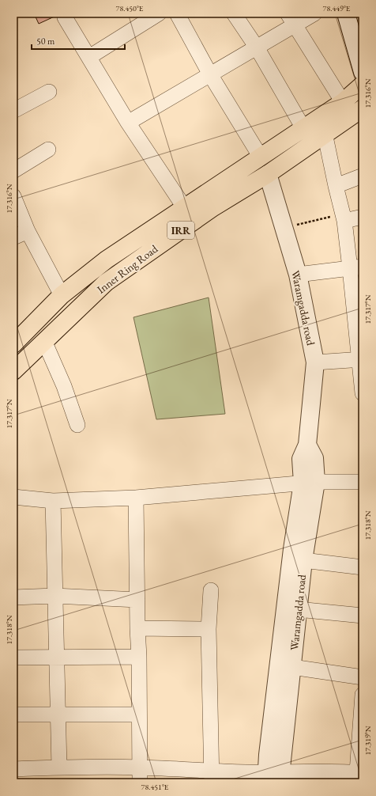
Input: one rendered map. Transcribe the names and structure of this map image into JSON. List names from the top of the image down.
{
  "streets": {
    "highway": ["IRR", "Inner Ring Road"],
    "street": ["Waramgadda road"]
  },
  "crossings": [
    ["Inner Ring Road", "Waramgadda road"]
  ],
  "scale_bar": "50 m",
  "coordinates": [
    "78.450°E",
    "78.449°E",
    "17.316°N",
    "17.317°N",
    "17.318°N",
    "17.319°N",
    "78.451°E"
  ]
}
